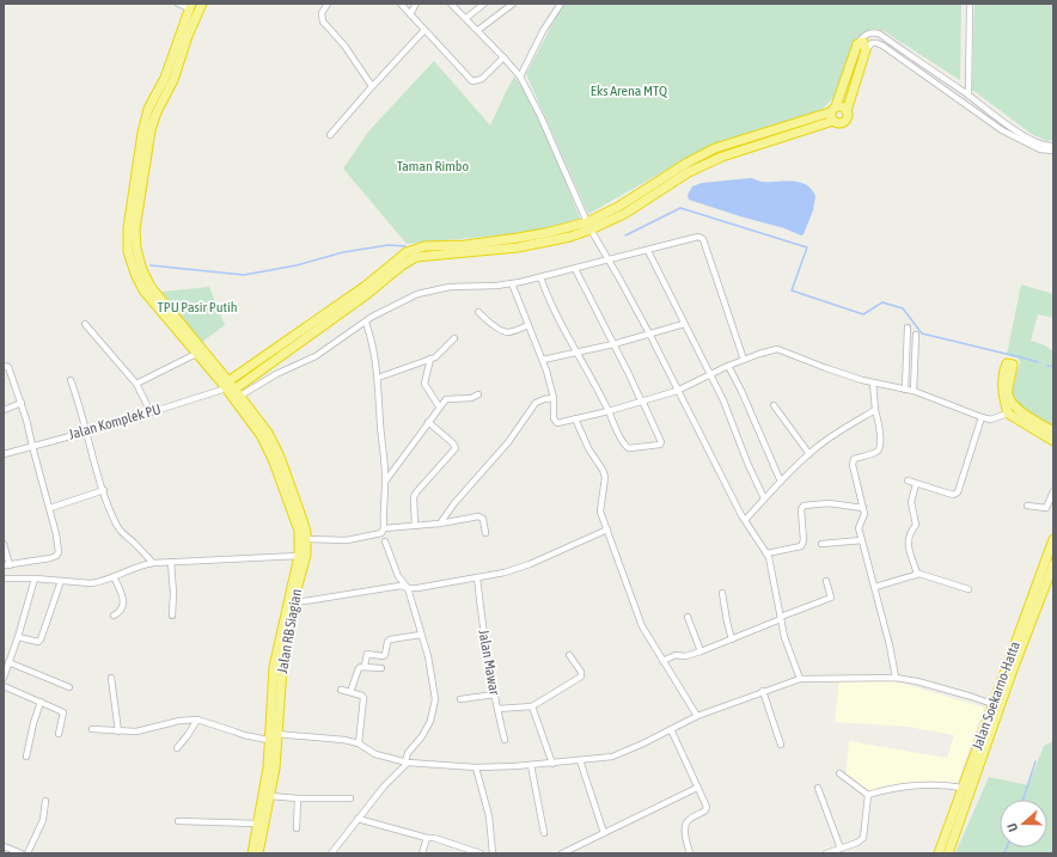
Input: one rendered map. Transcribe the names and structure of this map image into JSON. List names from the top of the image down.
{
  "streets": {
    "highway": ["Jalan RB Siagian", "Jalan Soekarno-Hatta"],
    "street": ["Jalan Komplek PU", "Jalan Mawar"]
  },
  "parks": ["Eks Arena MTQ", "Taman Rimbo", "TPU Pasir Putih"],
  "north": "left"
}
